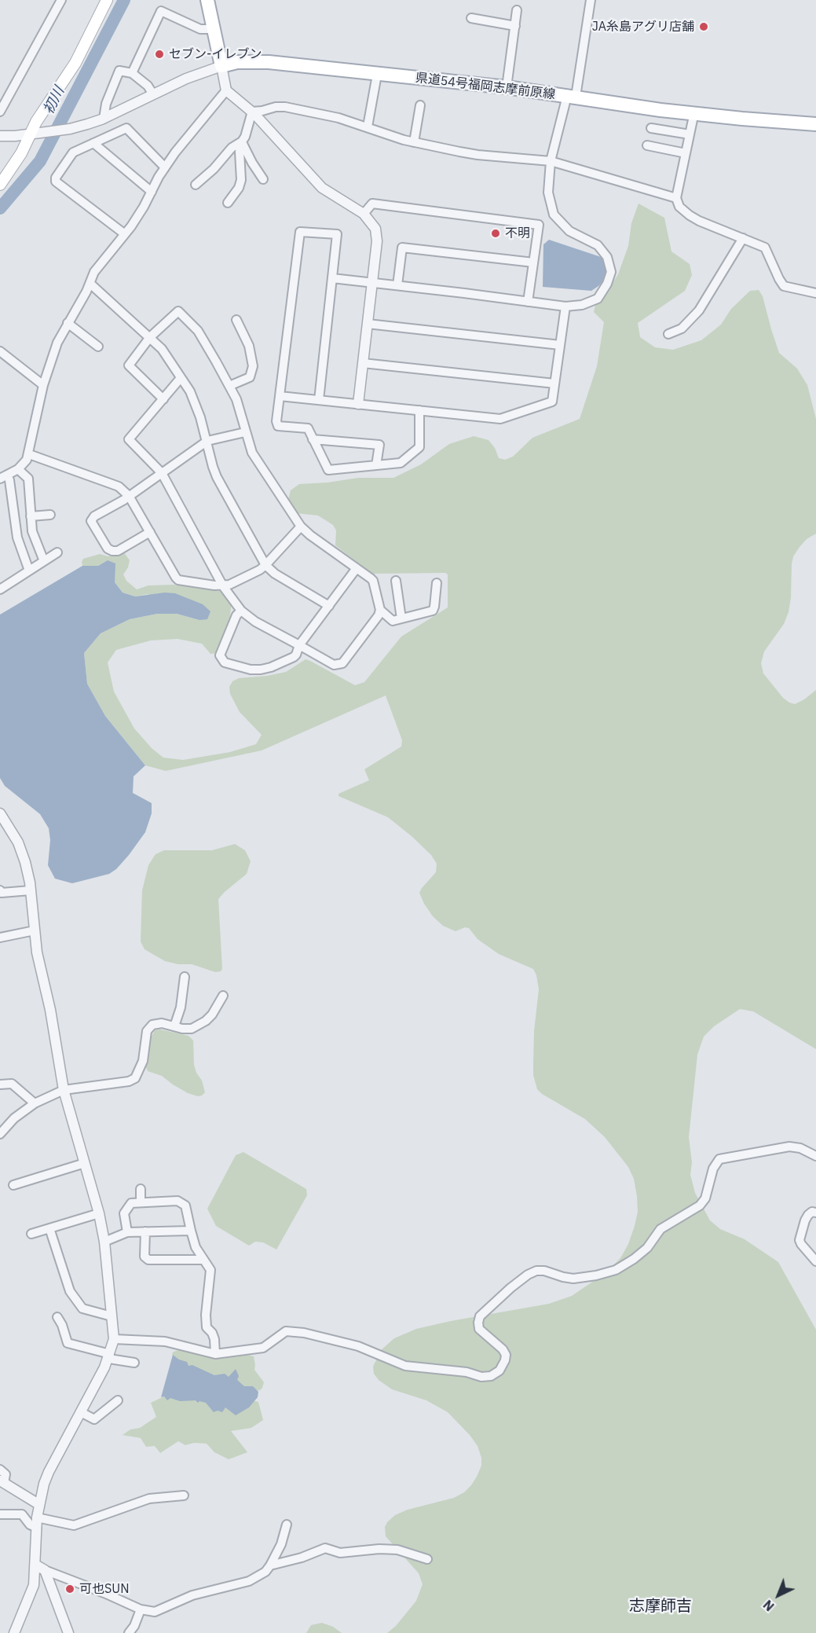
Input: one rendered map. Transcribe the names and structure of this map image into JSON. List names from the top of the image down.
{
  "streets": {
    "main road": ["県道54号福岡志摩前原線"]
  },
  "districts": ["志摩師吉"],
  "water": ["初川"],
  "places": [
    "JA糸島アグリ店舗",
    "セブン-イレブン",
    "不明",
    "可也SUN"
  ],
  "north": "bottom left"
}
